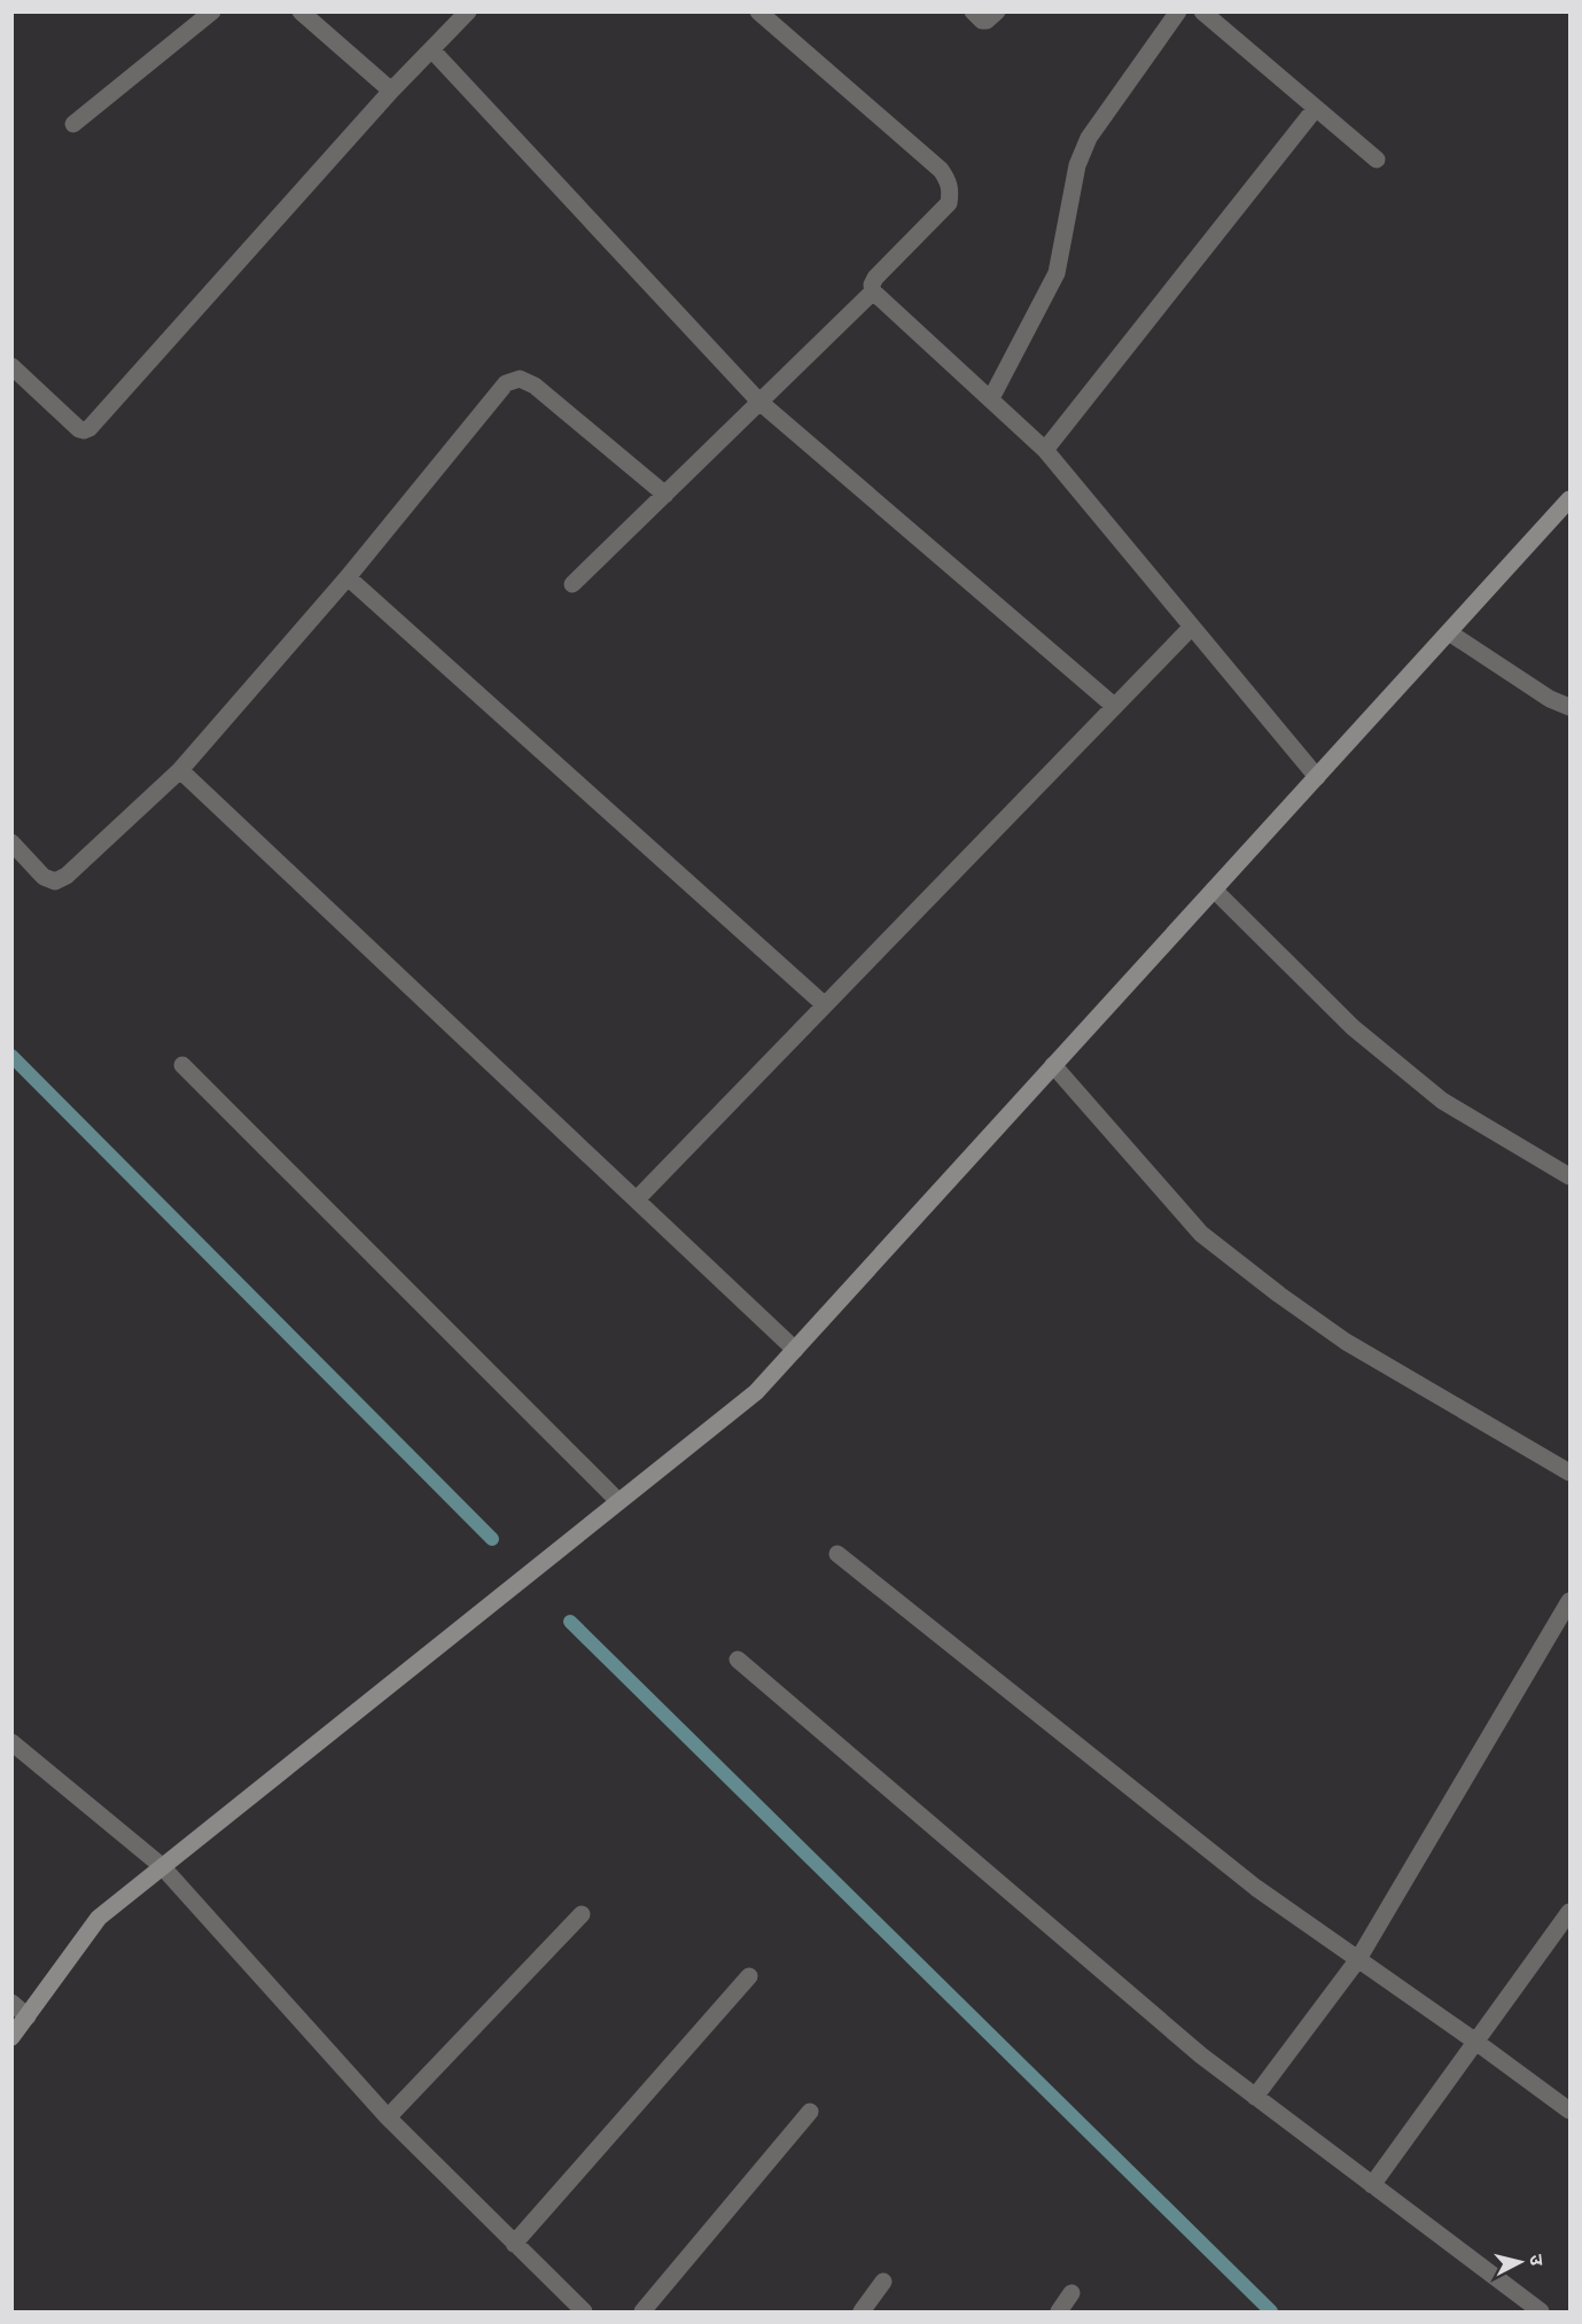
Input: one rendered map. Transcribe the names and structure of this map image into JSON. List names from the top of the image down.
{
  "north": "right"
}
